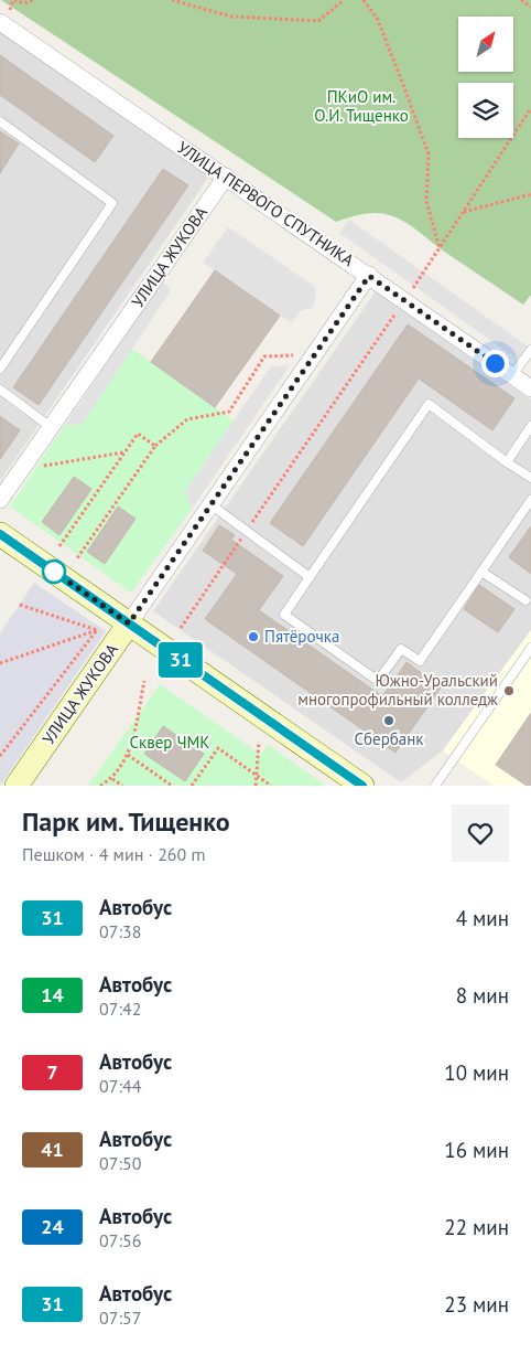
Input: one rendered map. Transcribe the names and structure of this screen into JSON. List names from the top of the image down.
{
  "streets": {
    "main road": ["УЛИЦА ЖУКОВА"],
    "street": ["УЛИЦА ПЕРВОГО СПУТНИКА"]
  },
  "crossings": [
    ["УЛИЦА ПЕРВОГО СПУТНИКА", "УЛИЦА ЖУКОВА"]
  ],
  "parks": ["ПКиО им. О.И. Тищенко", "Сквер ЧМК"],
  "places": ["Пятёрочка", "Южно-Уральский многопрофильный колледж", "Сбербанк"],
  "lines": ["bus line 31"],
  "north": "top right",
  "page": {
    "on_map": "31",
    "heading": ["Парк им. Тищенко", "Пешком · 4 мин · 260 m"],
    "list": [
      {
        "mark": "31",
        "name": "Автобус",
        "note": "07:38",
        "value": "4 мин"
      },
      {
        "mark": "14",
        "name": "Автобус",
        "note": "07:42",
        "value": "8 мин"
      },
      {
        "mark": "7",
        "name": "Автобус",
        "note": "07:44",
        "value": "10 мин"
      },
      {
        "mark": "41",
        "name": "Автобус",
        "note": "07:50",
        "value": "16 мин"
      },
      {
        "mark": "24",
        "name": "Автобус",
        "note": "07:56",
        "value": "22 мин"
      },
      {
        "mark": "31",
        "name": "Автобус",
        "note": "07:57",
        "value": "23 мин"
      }
    ]
  }
}
